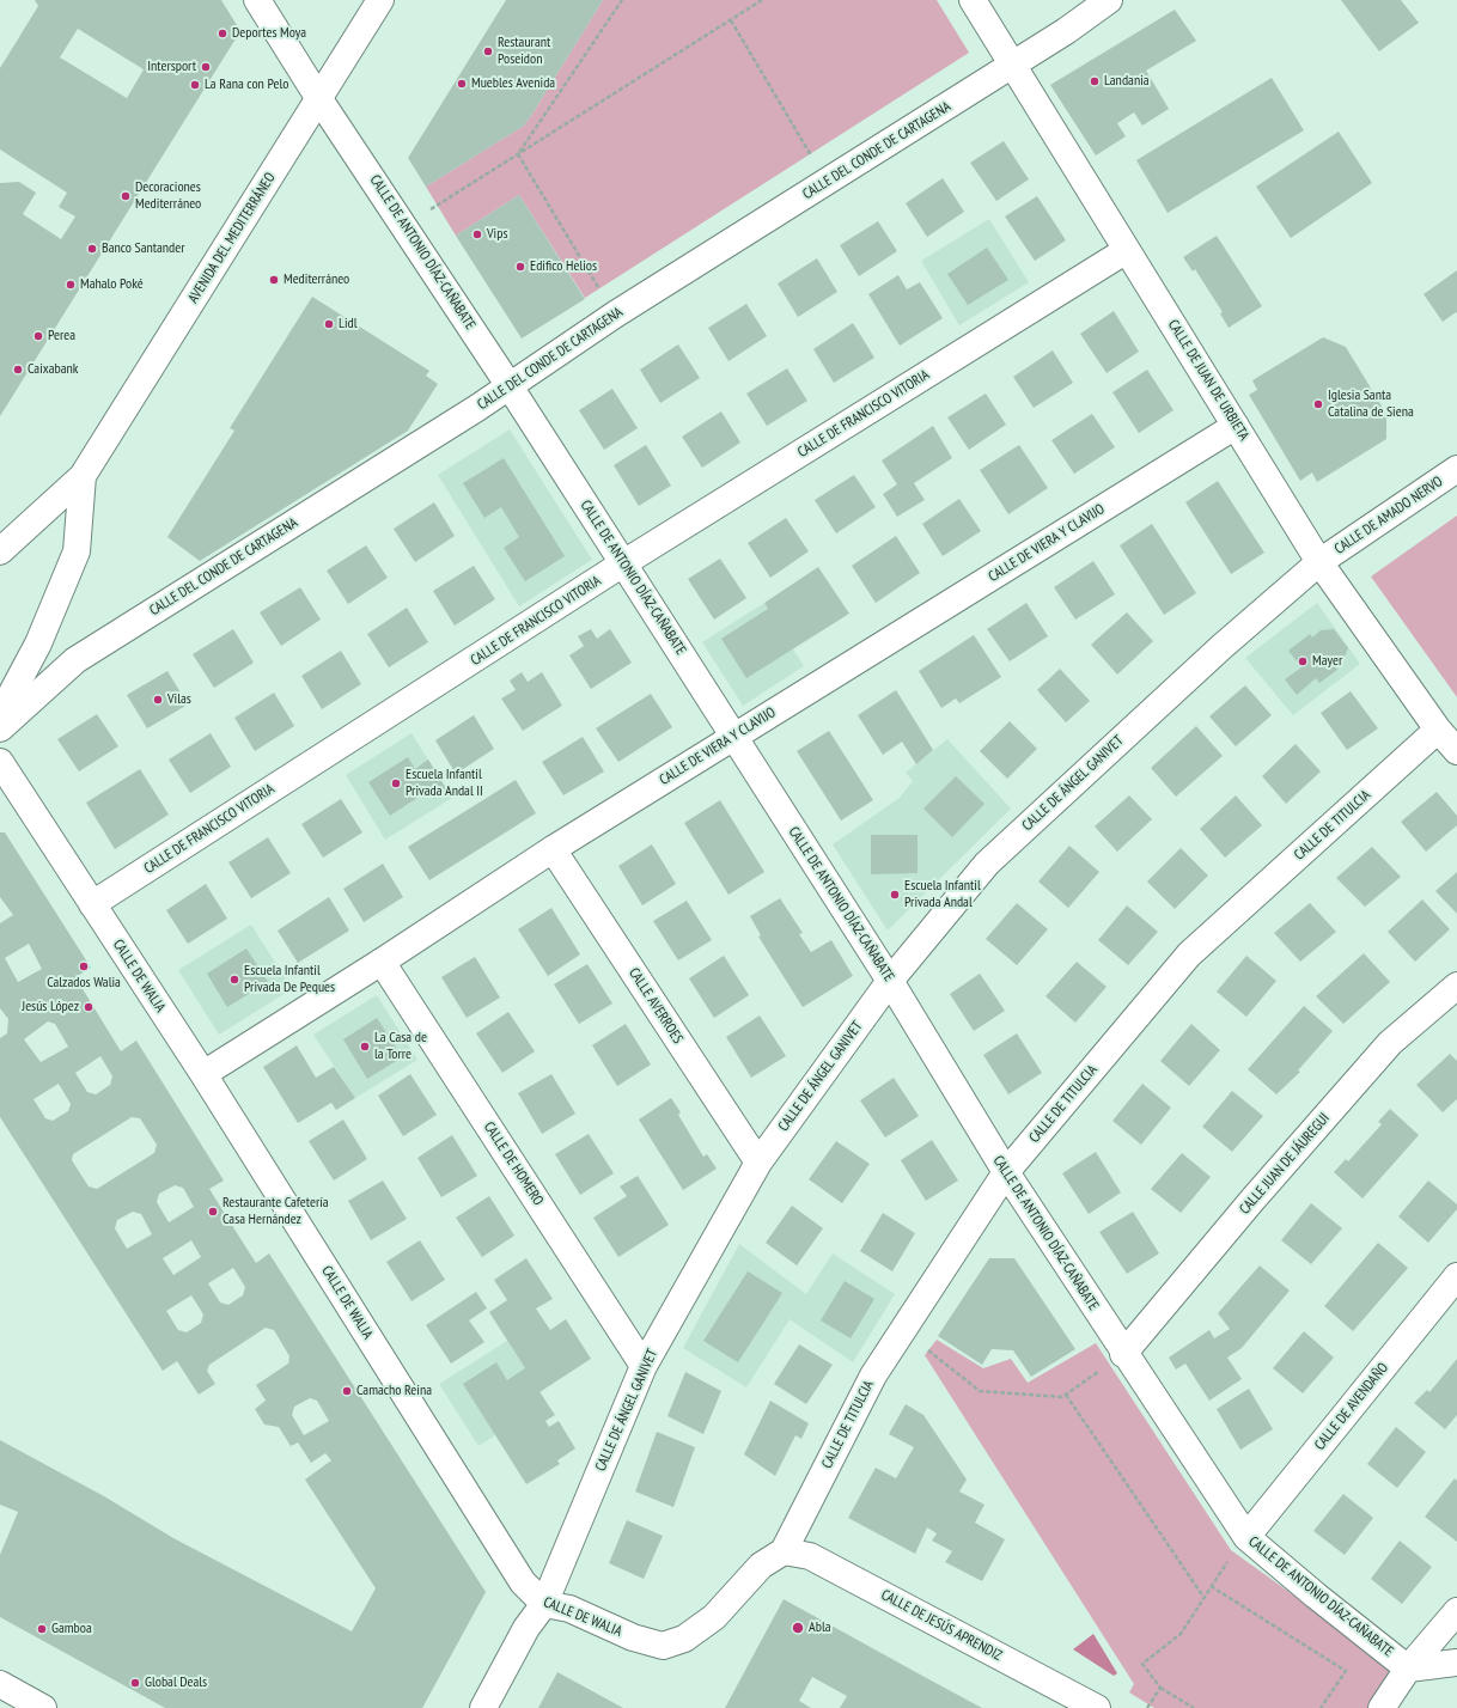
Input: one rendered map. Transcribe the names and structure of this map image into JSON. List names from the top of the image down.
{
  "streets": {
    "street": [
      "CALLE DEL CONDE DE CARTAGENA",
      "AVENIDA DEL MEDITERRÁNEO",
      "CALLE DE ANTONIO DÍAZ-CAÑABATE",
      "CALLE DE JUAN DE URBIETA",
      "CALLE DE FRANCISCO VITORIA",
      "CALLE DE AMADO NERVO",
      "CALLE DE VIERA Y CLAVIJO",
      "CALLE DE ÁNGEL GANIVET",
      "CALLE DE TITULCIA",
      "CALLE DE WALIA",
      "CALLE AVERROES",
      "CALLE DE HOMERO",
      "CALLE JUAN DE JÁUREGUI",
      "CALLE DE AVENDAÑO",
      "CALLE DE JESÚS APRENDIZ"
    ]
  },
  "crossings": [
    ["CALLE DEL CONDE DE CARTAGENA", "CALLE DE ANTONIO DÍAZ-CAÑABATE"],
    ["CALLE DEL CONDE DE CARTAGENA", "CALLE DE JUAN DE URBIETA"],
    ["AVENIDA DEL MEDITERRÁNEO", "CALLE DE ANTONIO DÍAZ-CAÑABATE"],
    ["CALLE DE ANTONIO DÍAZ-CAÑABATE", "CALLE DE FRANCISCO VITORIA"],
    ["CALLE DE ANTONIO DÍAZ-CAÑABATE", "CALLE DE VIERA Y CLAVIJO"],
    ["CALLE DE ANTONIO DÍAZ-CAÑABATE", "CALLE DE ÁNGEL GANIVET"],
    ["CALLE DE ANTONIO DÍAZ-CAÑABATE", "CALLE DE TITULCIA"],
    ["CALLE DE ANTONIO DÍAZ-CAÑABATE", "CALLE JUAN DE JÁUREGUI"],
    ["CALLE DE ANTONIO DÍAZ-CAÑABATE", "CALLE DE AVENDAÑO"],
    ["CALLE DE JUAN DE URBIETA", "CALLE DE FRANCISCO VITORIA"],
    ["CALLE DE JUAN DE URBIETA", "CALLE DE AMADO NERVO"],
    ["CALLE DE JUAN DE URBIETA", "CALLE DE VIERA Y CLAVIJO"],
    ["CALLE DE JUAN DE URBIETA", "CALLE DE ÁNGEL GANIVET"],
    ["CALLE DE JUAN DE URBIETA", "CALLE DE TITULCIA"],
    ["CALLE DE FRANCISCO VITORIA", "CALLE DE WALIA"],
    ["CALLE DE AMADO NERVO", "CALLE DE ÁNGEL GANIVET"],
    ["CALLE DE VIERA Y CLAVIJO", "CALLE DE WALIA"],
    ["CALLE DE VIERA Y CLAVIJO", "CALLE AVERROES"],
    ["CALLE DE VIERA Y CLAVIJO", "CALLE DE HOMERO"],
    ["CALLE DE ÁNGEL GANIVET", "CALLE DE WALIA"],
    ["CALLE DE ÁNGEL GANIVET", "CALLE AVERROES"],
    ["CALLE DE ÁNGEL GANIVET", "CALLE DE HOMERO"],
    ["CALLE DE TITULCIA", "CALLE DE WALIA"],
    ["CALLE DE TITULCIA", "CALLE DE JESÚS APRENDIZ"],
    ["CALLE DE WALIA", "CALLE DE JESÚS APRENDIZ"]
  ],
  "places": [
    "Deportes Moya",
    "Restaurant Poseidon",
    "Intersport",
    "Landania",
    "Muebles Avenida",
    "La Rana con Pelo",
    "Decoraciones Mediterráneo",
    "Vips",
    "Banco Santander",
    "Edifico Helios",
    "Mediterráneo",
    "Mahalo Poké",
    "Lidl",
    "Perea",
    "Caixabank",
    "Iglesia Santa Catalina de Siena",
    "Mayer",
    "Vilas",
    "Escuela Infantil Privada Andal II",
    "Escuela Infantil Privada Andal",
    "Calzados Walia",
    "Escuela Infantil Privada De Peques",
    "Jesús López",
    "La Casa de la Torre",
    "Restaurante Cafetería Casa Hernández",
    "Camacho Reina",
    "Abla",
    "Gamboa",
    "Global Deals"
  ]
}
